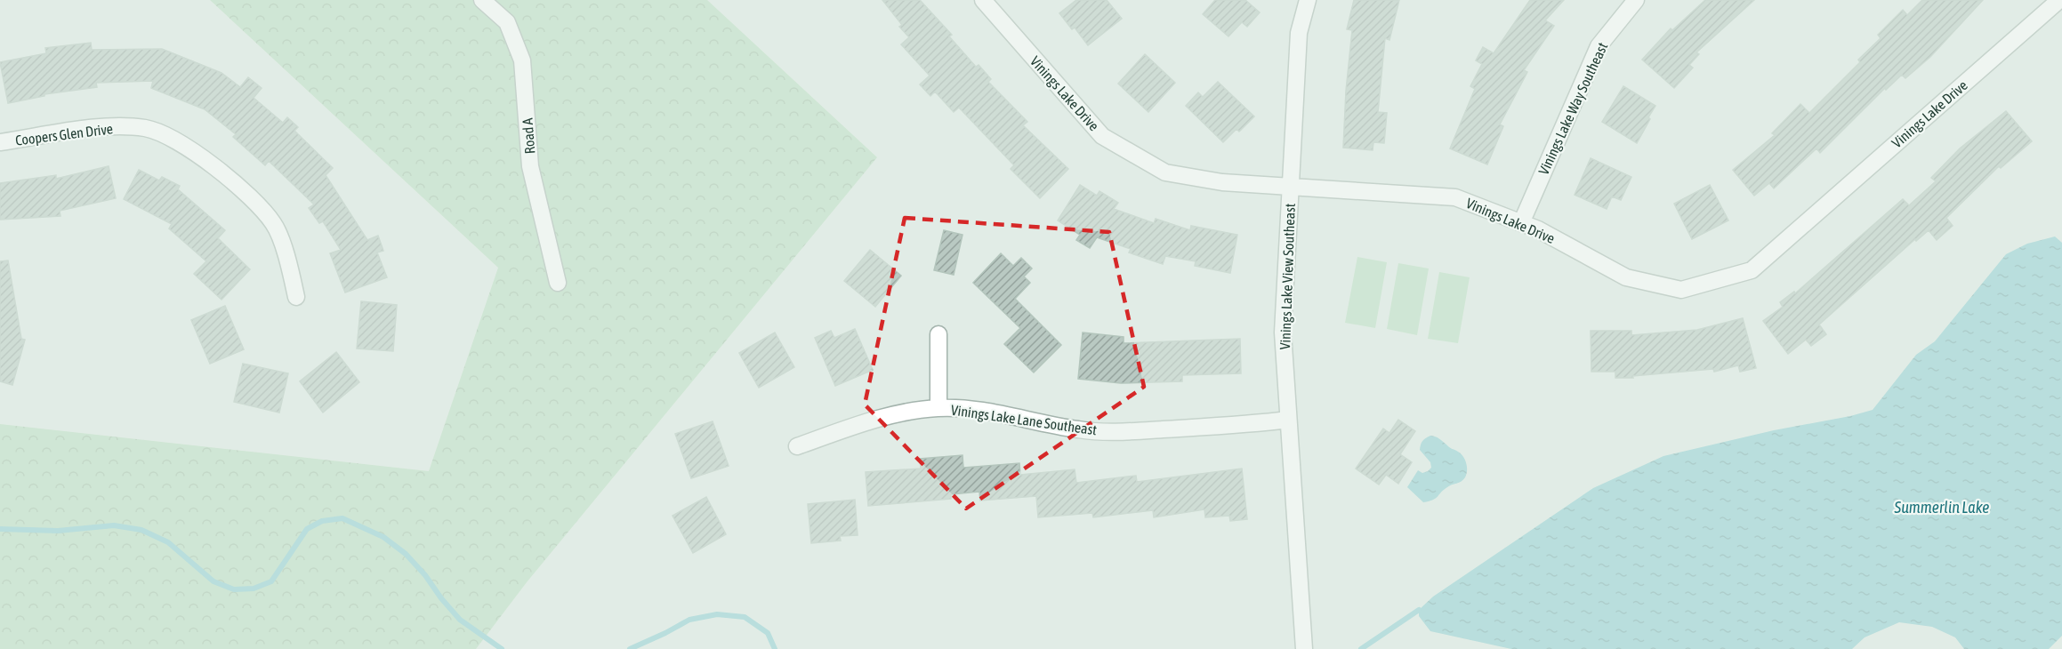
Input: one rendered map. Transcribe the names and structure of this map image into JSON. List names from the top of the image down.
{
  "streets": {
    "street": [
      "Vinings Lake Drive",
      "Vinings Lake Way Southeast",
      "Coopers Glen Drive",
      "Road A",
      "Vinings Lake View Southeast",
      "Vinings Lake Lane Southeast"
    ]
  },
  "crossings": [
    ["Vinings Lake Drive", "Vinings Lake Way Southeast"],
    ["Vinings Lake Drive", "Vinings Lake View Southeast"],
    ["Vinings Lake View Southeast", "Vinings Lake Lane Southeast"]
  ],
  "water": ["Summerlin Lake"]
}
